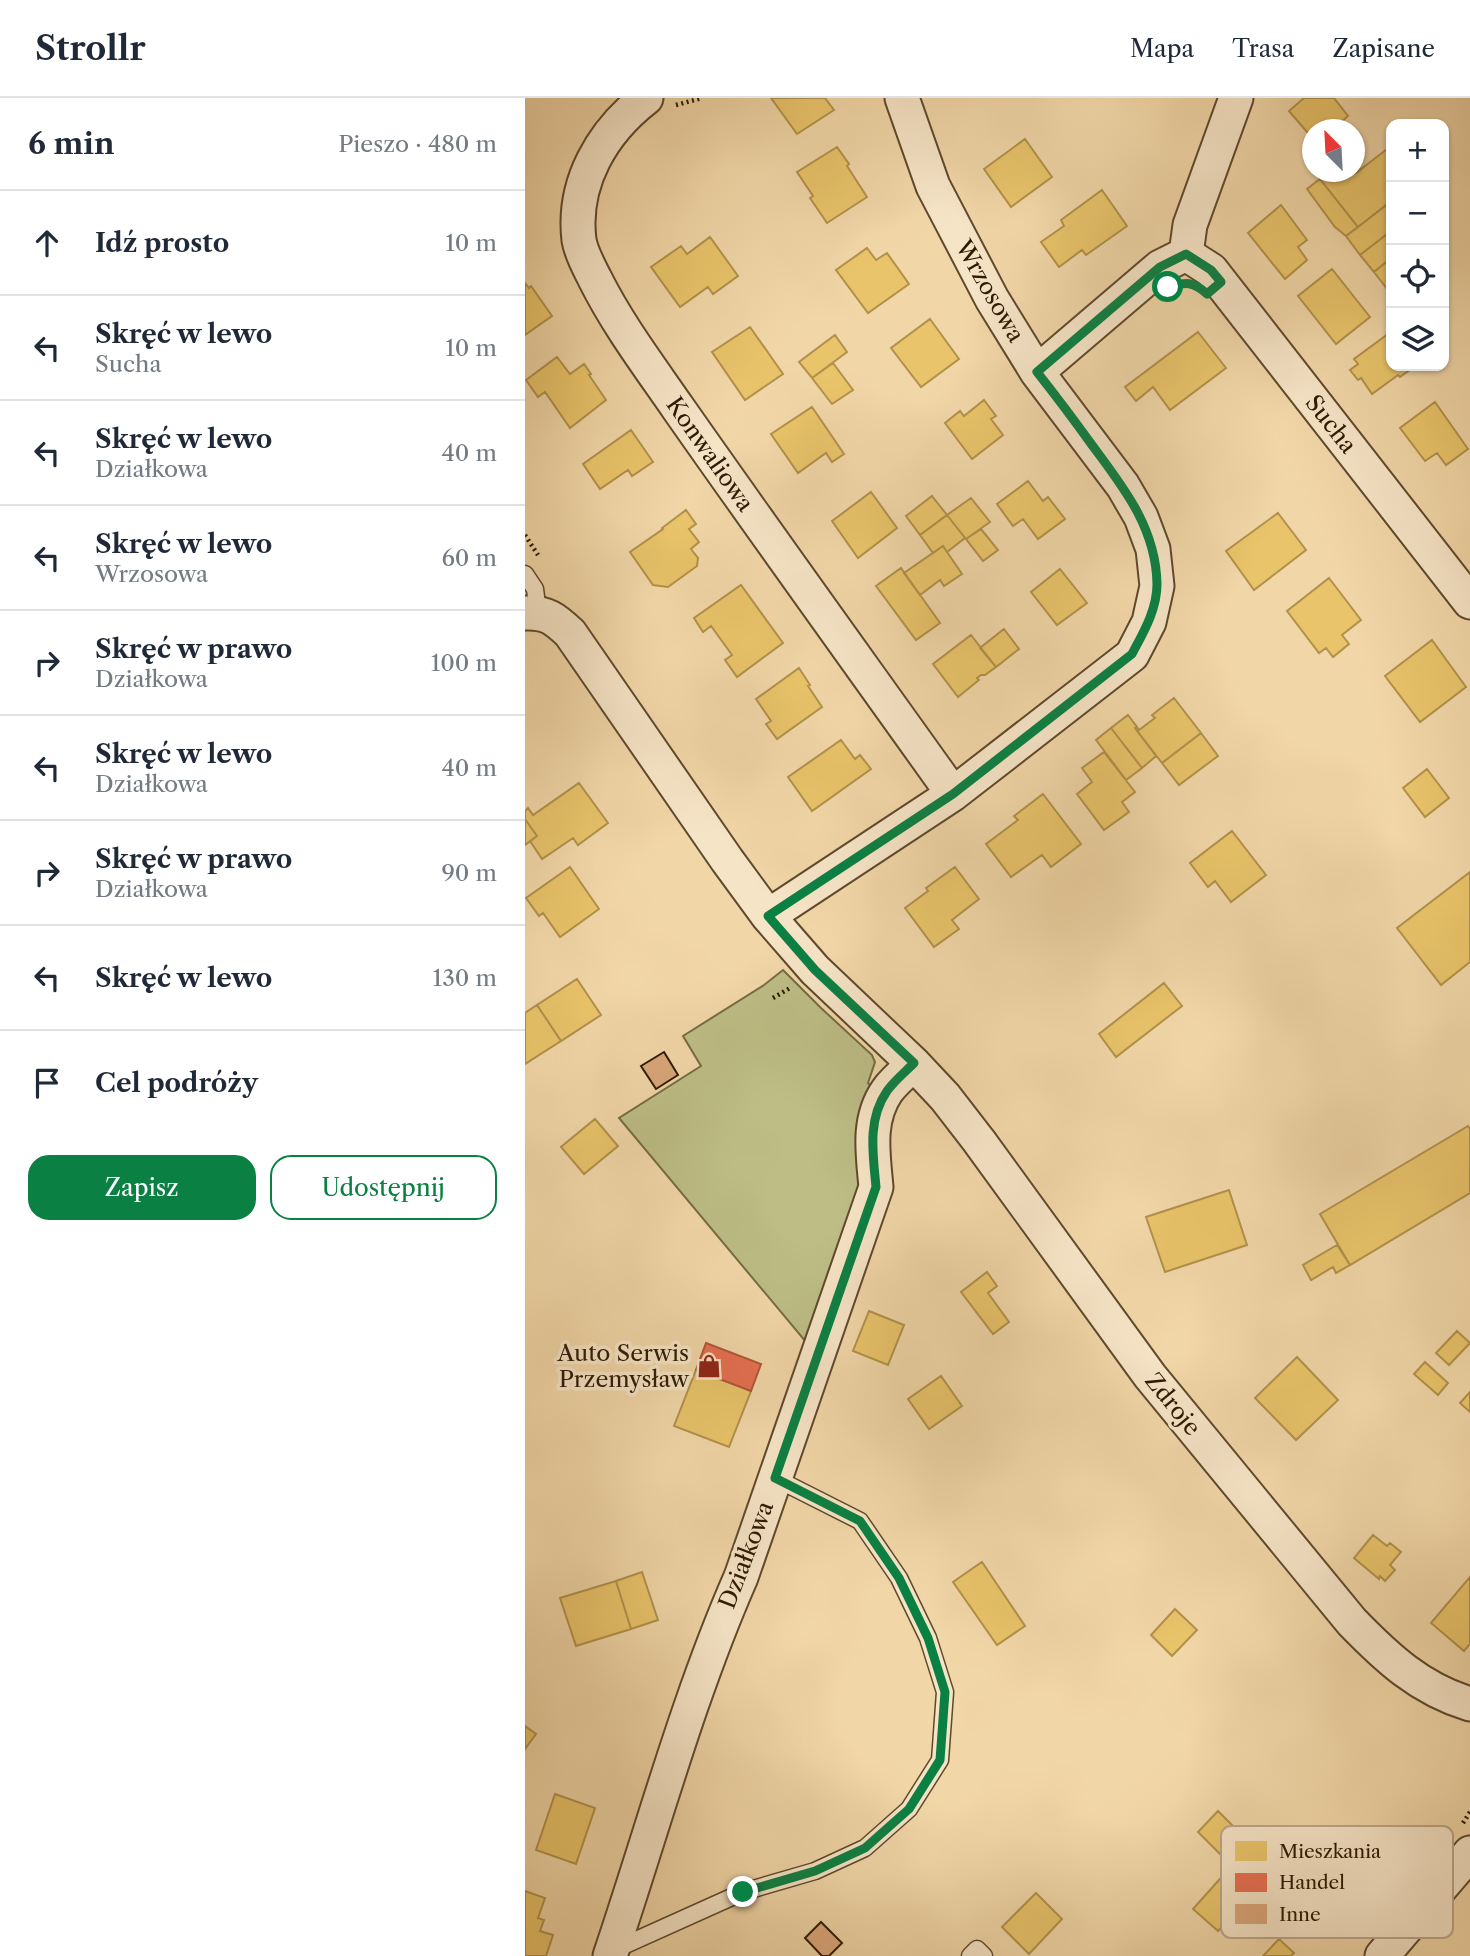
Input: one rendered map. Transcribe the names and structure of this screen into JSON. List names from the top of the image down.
{
  "streets": {
    "street": [
      "Wrzosowa",
      "Sucha",
      "Konwaliowa",
      "Zdroje",
      "Działkowa"
    ]
  },
  "crossings": [
    ["Wrzosowa", "Konwaliowa"],
    ["Zdroje", "Działkowa"]
  ],
  "places": {
    "shop": ["Auto Serwis Przemysław"]
  },
  "legend": ["Mieszkania", "Handel", "Inne"],
  "north": "top left",
  "page": {
    "header": "Strollr",
    "nav": ["Mapa", "Trasa", "Zapisane"],
    "heading": ["6 min", "Pieszo · 480 m"],
    "map_buttons": ["+", "−"],
    "list": [
      ["Idź prosto", "10 m"],
      ["Skręć w lewo", "Sucha", "10 m"],
      ["Skręć w lewo", "Działkowa", "40 m"],
      ["Skręć w lewo", "Wrzosowa", "60 m"],
      ["Skręć w prawo", "Działkowa", "100 m"],
      ["Skręć w lewo", "Działkowa", "40 m"],
      ["Skręć w prawo", "Działkowa", "90 m"],
      ["Skręć w lewo", "130 m"],
      "Cel podróży"
    ],
    "buttons": ["Zapisz", "Udostępnij"]
  }
}
